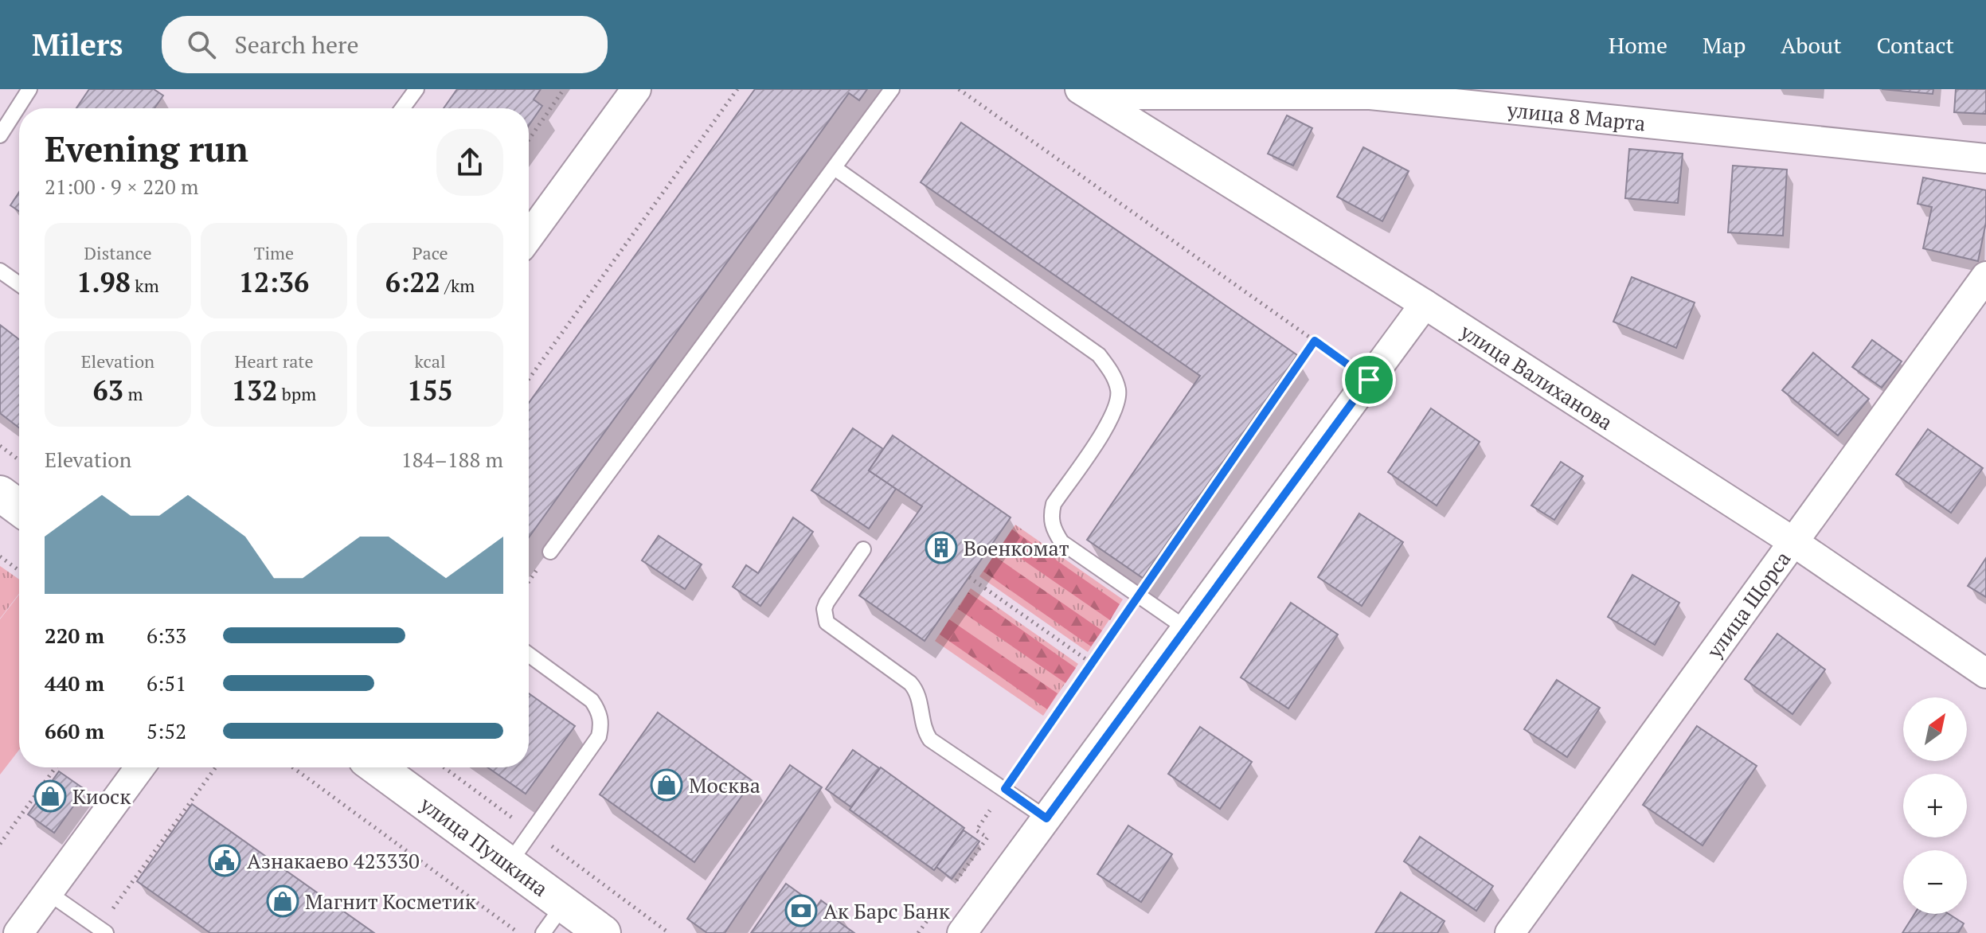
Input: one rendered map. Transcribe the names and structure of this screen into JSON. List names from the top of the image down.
{
  "streets": {
    "main road": ["улица Пушкина"],
    "street": ["улица 8 Марта", "улица Валиханова", "улица Щорса"]
  },
  "crossings": [
    ["улица 8 Марта", "улица Валиханова"],
    ["улица Валиханова", "улица Щорса"]
  ],
  "places": {
    "building": ["Военкомат"],
    "shop": ["Москва", "Киоск", "Магнит Косметик"],
    "public building": ["Азнакаево 423330"],
    "bank": ["Ак Барс Банк"]
  },
  "north": "top right",
  "page": {
    "header": "Milers",
    "search": "Search here",
    "nav": [
      "Home",
      "Map",
      "About",
      "Contact"
    ],
    "heading": ["Evening run", "21:00 · 9 × 220 m"],
    "stats": [
      ["Distance", "1.98 km"],
      ["Time", "12:36"],
      ["Pace", "6:22 /km"],
      ["Elevation", "63 m"],
      ["Heart rate", "132 bpm"],
      ["kcal", "155"]
    ],
    "chart": ["Elevation", "184–188 m"],
    "list": [
      {
        "name": "220 m",
        "note": "6:33"
      },
      {
        "name": "440 m",
        "note": "6:51"
      },
      {
        "name": "660 m",
        "note": "5:52"
      }
    ],
    "map_buttons": ["+", "−"]
  }
}
